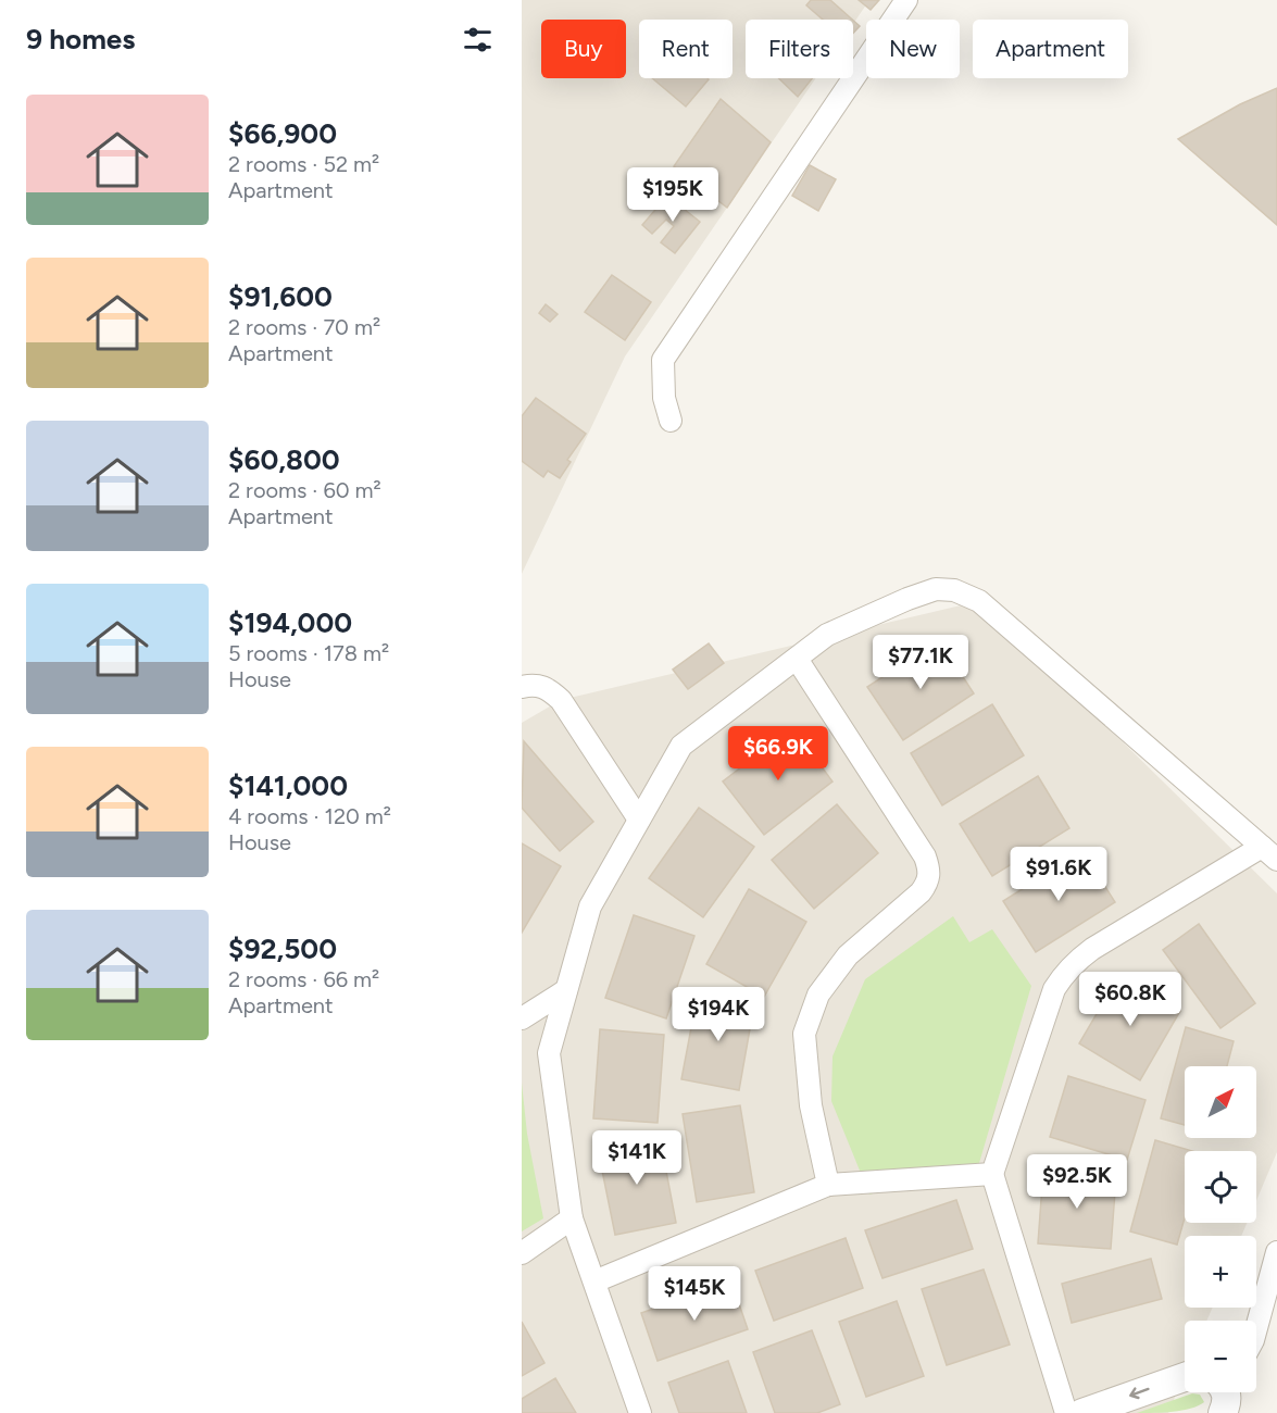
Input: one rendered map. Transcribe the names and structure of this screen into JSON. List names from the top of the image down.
{
  "north": "top right",
  "page": {
    "heading": "9 homes",
    "chip": [
      "Buy",
      "Rent",
      "Filters",
      "New",
      "Apartment"
    ],
    "list": [
      {
        "name": "$66,900",
        "note": "2 rooms · 52 m² · Apartment"
      },
      {
        "name": "$91,600",
        "note": "2 rooms · 70 m² · Apartment"
      },
      {
        "name": "$60,800",
        "note": "2 rooms · 60 m² · Apartment"
      },
      {
        "name": "$194,000",
        "note": "5 rooms · 178 m² · House"
      },
      {
        "name": "$141,000",
        "note": "4 rooms · 120 m² · House"
      },
      {
        "name": "$92,500",
        "note": "2 rooms · 66 m² · Apartment"
      }
    ],
    "price": [
      "$195K",
      "$77.1K",
      "$66.9K",
      "$91.6K",
      "$60.8K",
      "$194K",
      "$141K",
      "$92.5K",
      "$145K"
    ],
    "map_buttons": ["+", "−"]
  }
}
